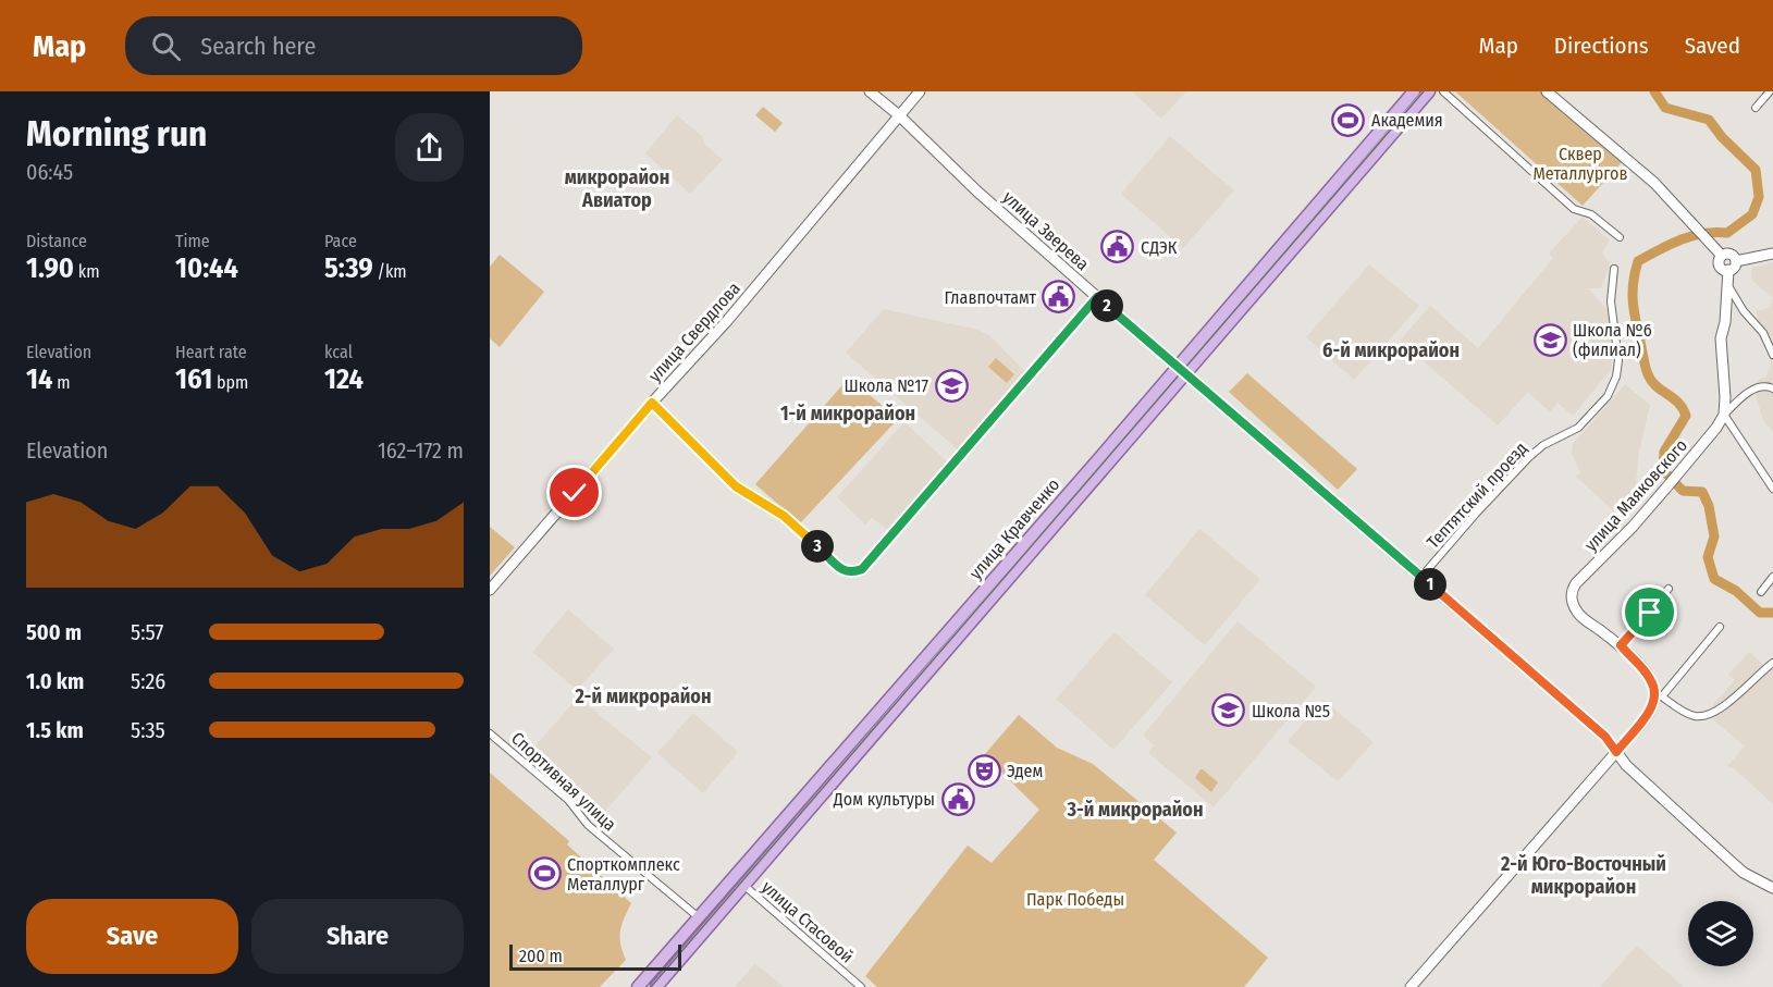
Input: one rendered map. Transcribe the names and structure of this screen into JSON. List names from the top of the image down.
{
  "streets": {
    "main road": [
      "улица Зверева",
      "улица Свердлова",
      "улица Маяковского",
      "улица Кравченко"
    ],
    "street": ["Тептятский проезд", "Спортивная улица", "улица Стасовой"]
  },
  "crossings": [
    ["улица Зверева", "улица Свердлова"],
    ["улица Зверева", "Тептятский проезд"],
    ["улица Зверева", "улица Кравченко"],
    ["улица Кравченко", "Спортивная улица"],
    ["улица Кравченко", "улица Стасовой"]
  ],
  "districts": [
    "микрорайон Авиатор",
    "6-й микрорайон",
    "1-й микрорайон",
    "2-й микрорайон",
    "3-й микрорайон",
    "2-й Юго-Восточный микрорайон"
  ],
  "parks": ["Сквер Металлургов", "Парк Победы"],
  "places": {
    "sports": ["Академия", "Спорткомплекс Металлург"],
    "public building": ["СДЭК", "Главпочтамт", "Дом культуры"],
    "school or university": ["Школа №6 (филиал)", "Школа №17", "Школа №5"],
    "theatre": ["Эдем"]
  },
  "scale_bar": "200 m",
  "page": {
    "header": "Map",
    "search": "Search here",
    "nav": ["Map", "Directions", "Saved"],
    "heading": ["Morning run", "06:45"],
    "stats": [
      ["Distance", "1.90 km"],
      ["Time", "10:44"],
      ["Pace", "5:39 /km"],
      ["Elevation", "14 m"],
      ["Heart rate", "161 bpm"],
      ["kcal", "124"]
    ],
    "pins": ["2", "3", "1"],
    "chart": ["Elevation", "162–172 m"],
    "list": [
      {
        "name": "500 m",
        "note": "5:57"
      },
      {
        "name": "1.0 km",
        "note": "5:26"
      },
      {
        "name": "1.5 km",
        "note": "5:35"
      }
    ],
    "buttons": ["Save", "Share"],
    "scale": "200 m"
  }
}
